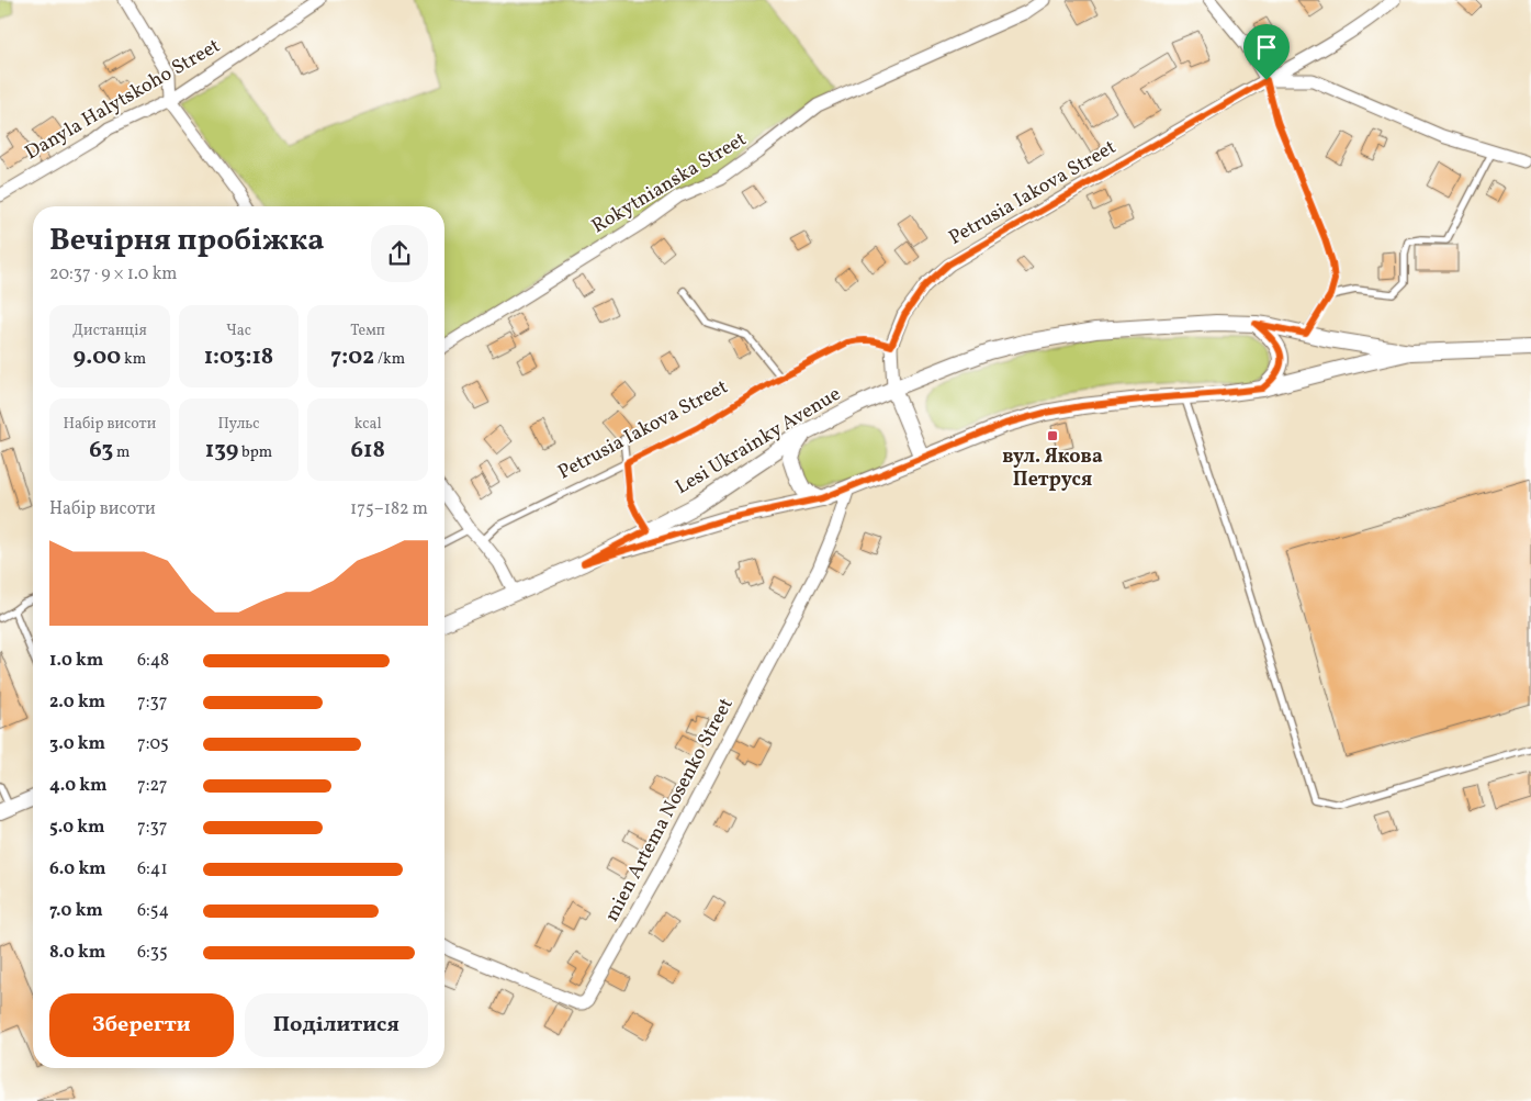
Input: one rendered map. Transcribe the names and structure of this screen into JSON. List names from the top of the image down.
{
  "streets": {
    "street": [
      "Danyla Halytskoho Street",
      "Rokytnianska Street",
      "Petrusia Iakova Street",
      "Lesi Ukrainky Avenue",
      "mien Artema Nosenko Street"
    ]
  },
  "crossings": [
    ["Lesi Ukrainky Avenue", "mien Artema Nosenko Street"]
  ],
  "places": {
    "transit": ["вул. Якова Петруся"]
  },
  "page": {
    "heading": ["Вечірня пробіжка", "20:37 · 9 × 1.0 km"],
    "stats": [
      ["Дистанція", "9.00 km"],
      ["Час", "1:03:18"],
      ["Темп", "7:02 /km"],
      ["Набір висоти", "63 m"],
      ["Пульс", "139 bpm"],
      ["kcal", "618"]
    ],
    "chart": ["Набір висоти", "175–182 m"],
    "list": [
      {
        "name": "1.0 km",
        "note": "6:48"
      },
      {
        "name": "2.0 km",
        "note": "7:37"
      },
      {
        "name": "3.0 km",
        "note": "7:05"
      },
      {
        "name": "4.0 km",
        "note": "7:27"
      },
      {
        "name": "5.0 km",
        "note": "7:37"
      },
      {
        "name": "6.0 km",
        "note": "6:41"
      },
      {
        "name": "7.0 km",
        "note": "6:54"
      },
      {
        "name": "8.0 km",
        "note": "6:35"
      }
    ],
    "buttons": ["Зберегти", "Поділитися"]
  }
}
